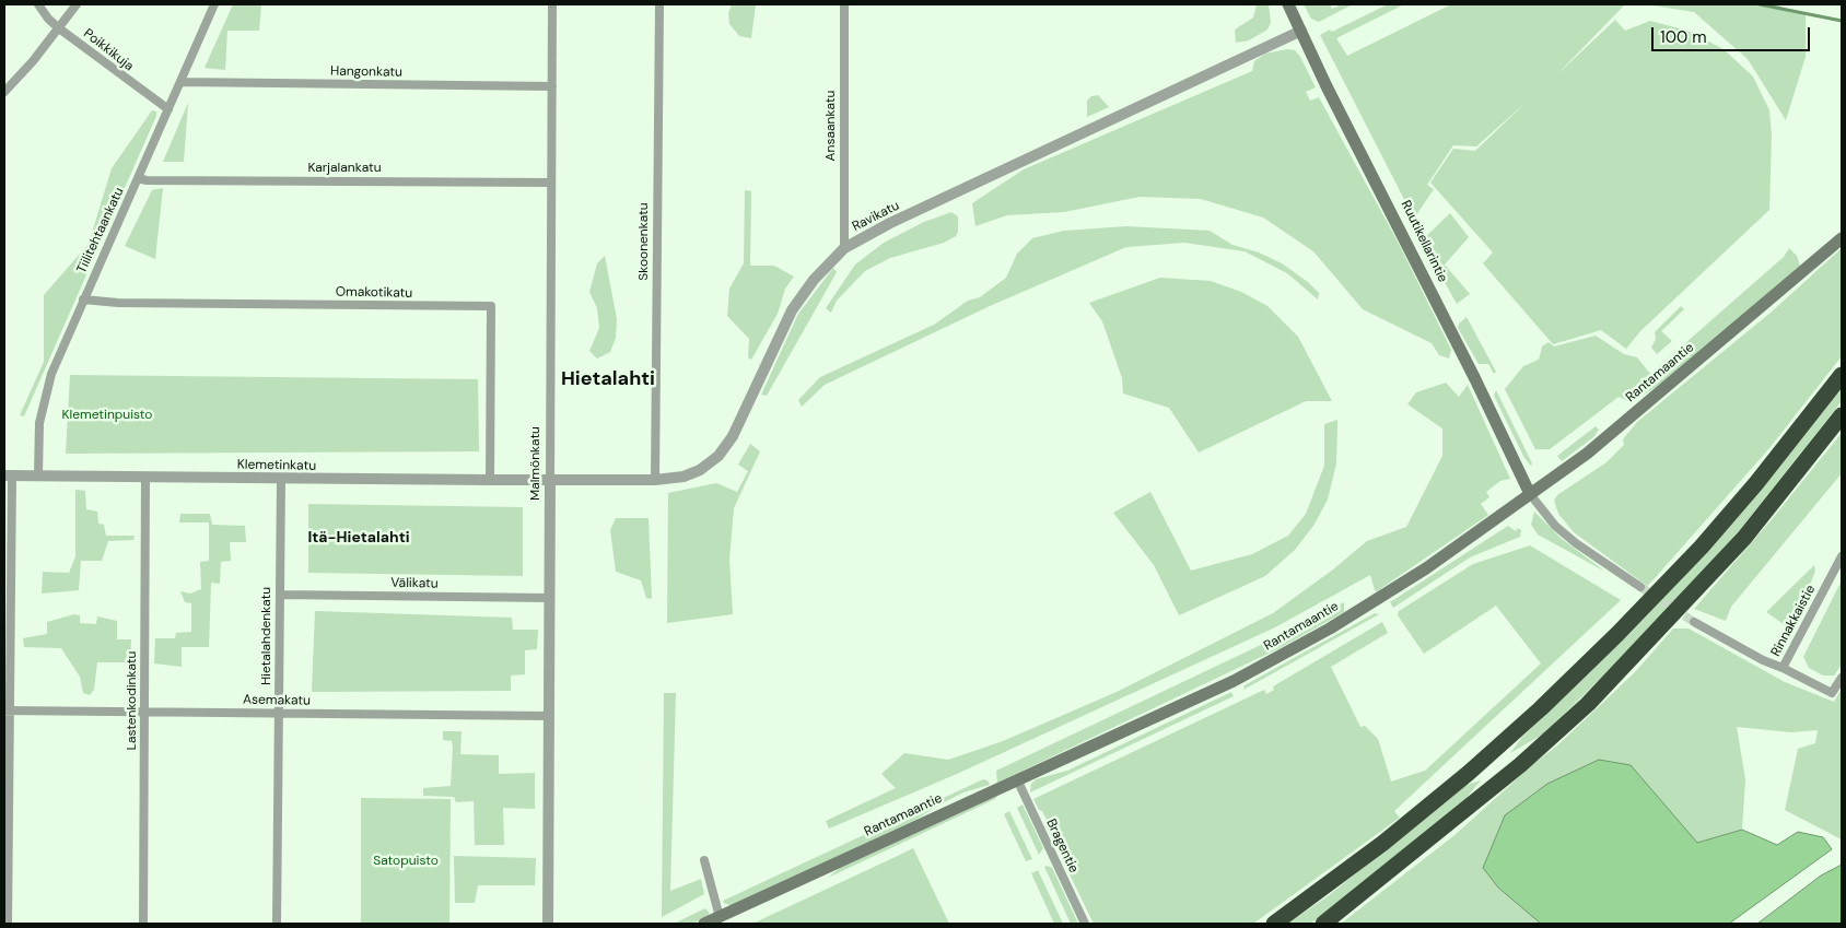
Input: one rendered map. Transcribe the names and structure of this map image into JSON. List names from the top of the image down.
{
  "streets": {
    "main road": ["Ruutikellarintie", "Rantamaantie"],
    "street": [
      "Poikkikuja",
      "Hangonkatu",
      "Ansaankatu",
      "Karjalankatu",
      "Ravikatu",
      "Tiilitehtaankatu",
      "Skoonenkatu",
      "Omakotikatu",
      "Malmönkatu",
      "Klemetinkatu",
      "Välikatu",
      "Rinnakkaistie",
      "Hietalahdenkatu",
      "Lastenkodinkatu",
      "Asemakatu",
      "Bragentie"
    ]
  },
  "crossings": [
    ["Poikkikuja", "Tiilitehtaankatu"],
    ["Hangonkatu", "Tiilitehtaankatu"],
    ["Hangonkatu", "Malmönkatu"],
    ["Ansaankatu", "Ravikatu"],
    ["Karjalankatu", "Tiilitehtaankatu"],
    ["Karjalankatu", "Malmönkatu"],
    ["Ravikatu", "Skoonenkatu"],
    ["Ravikatu", "Ruutikellarintie"],
    ["Ravikatu", "Malmönkatu"],
    ["Ravikatu", "Klemetinkatu"],
    ["Tiilitehtaankatu", "Omakotikatu"],
    ["Tiilitehtaankatu", "Klemetinkatu"],
    ["Ruutikellarintie", "Rantamaantie"],
    ["Omakotikatu", "Klemetinkatu"],
    ["Rantamaantie", "Bragentie"],
    ["Malmönkatu", "Klemetinkatu"],
    ["Malmönkatu", "Välikatu"],
    ["Malmönkatu", "Asemakatu"],
    ["Klemetinkatu", "Hietalahdenkatu"],
    ["Klemetinkatu", "Lastenkodinkatu"],
    ["Välikatu", "Hietalahdenkatu"],
    ["Hietalahdenkatu", "Asemakatu"],
    ["Lastenkodinkatu", "Asemakatu"]
  ],
  "districts": ["Hietalahti", "Itä-Hietalahti"],
  "parks": ["Klemetinpuisto", "Satopuisto"],
  "scale_bar": "100 m"
}
